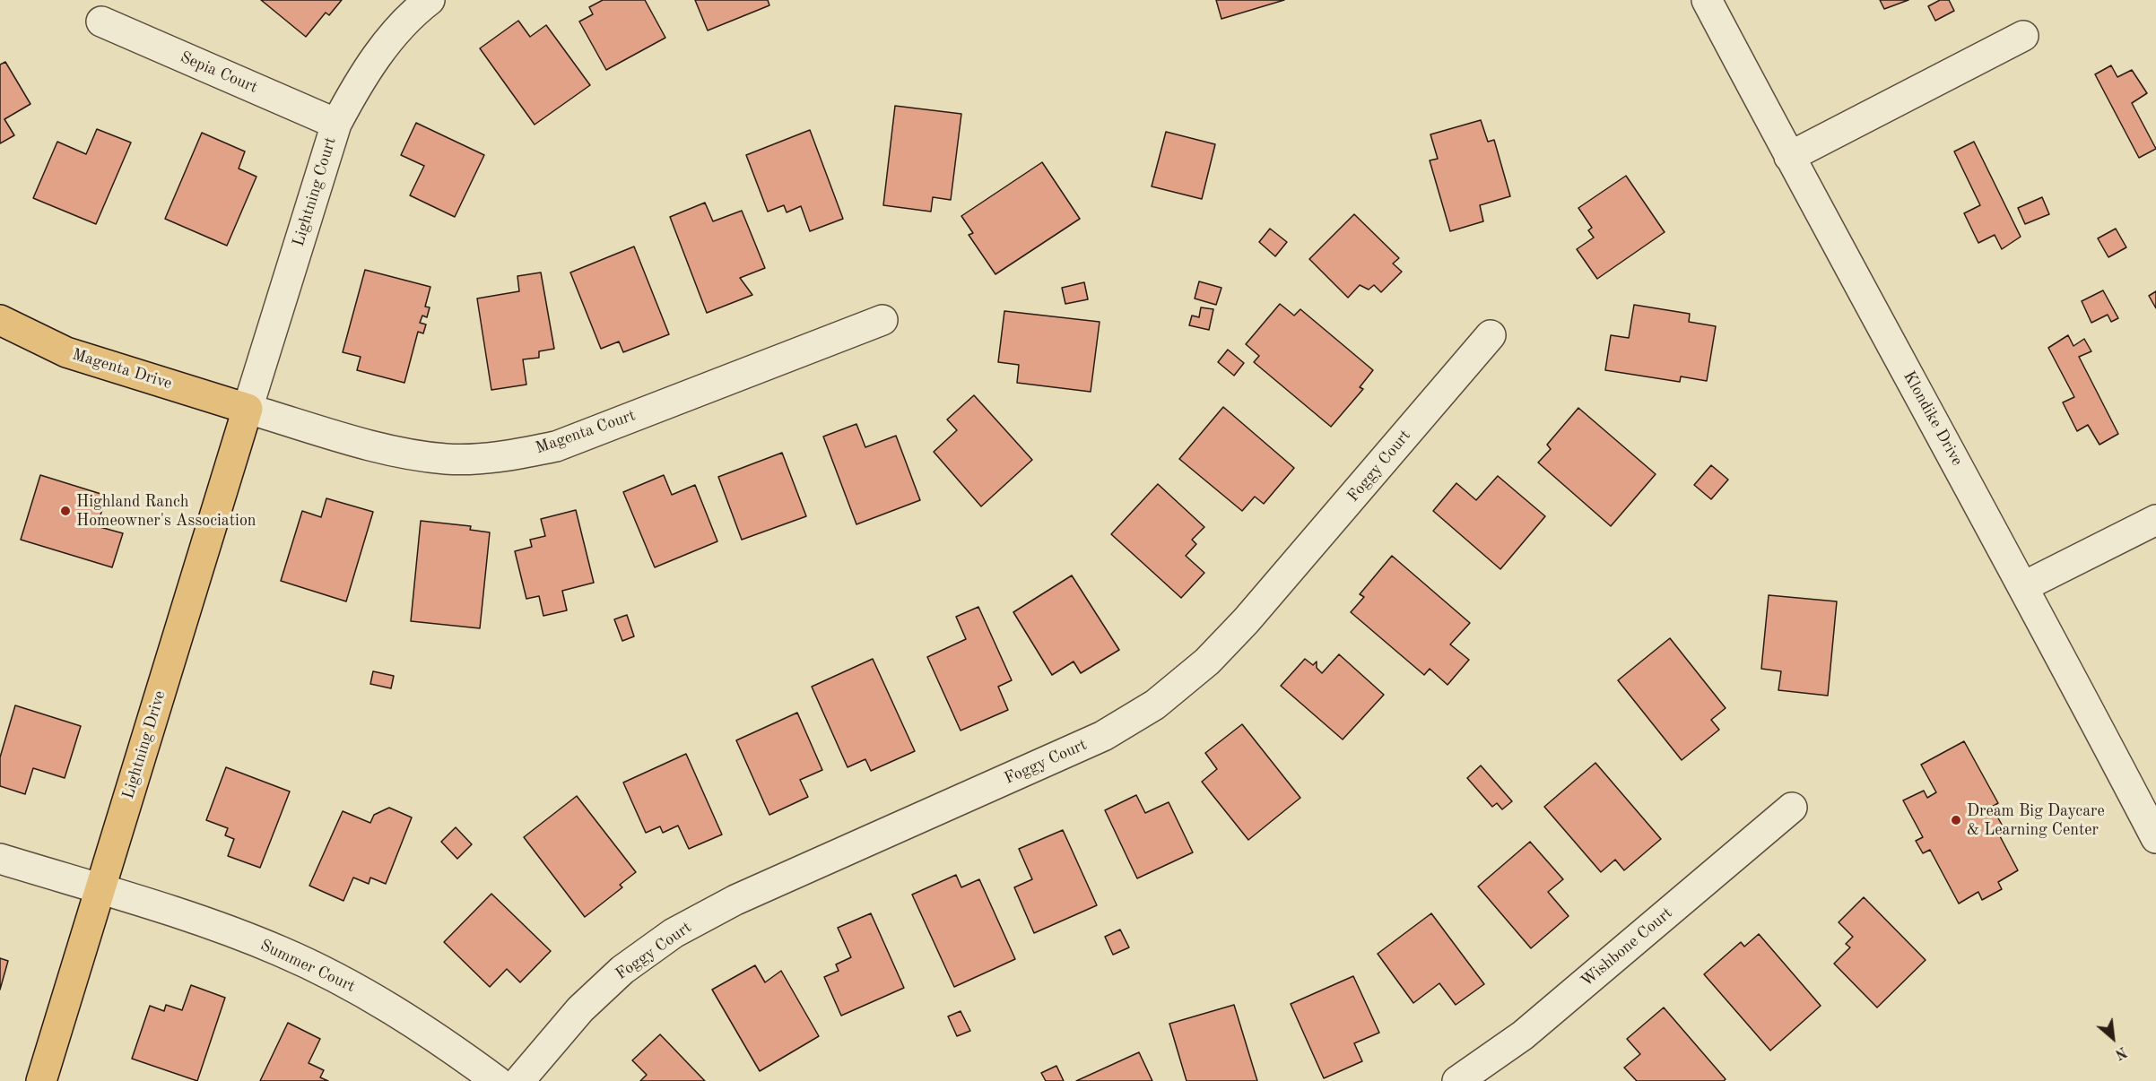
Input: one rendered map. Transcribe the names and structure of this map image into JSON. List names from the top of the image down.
{
  "streets": {
    "main road": ["Magenta Drive", "Lightning Drive"],
    "street": [
      "Sepia Court",
      "Lightning Court",
      "Klondike Drive",
      "Magenta Court",
      "Foggy Court",
      "Wishbone Court",
      "Summer Court"
    ]
  },
  "crossings": [
    ["Sepia Court", "Lightning Court"],
    ["Lightning Court", "Magenta Drive"],
    ["Lightning Court", "Magenta Court"],
    ["Lightning Court", "Lightning Drive"],
    ["Magenta Drive", "Magenta Court"],
    ["Magenta Drive", "Lightning Drive"],
    ["Magenta Court", "Lightning Drive"],
    ["Lightning Drive", "Summer Court"]
  ],
  "places": ["Highland Ranch Homeowner's Association", "Dream Big Daycare & Learning Center"],
  "north": "bottom right"
}
